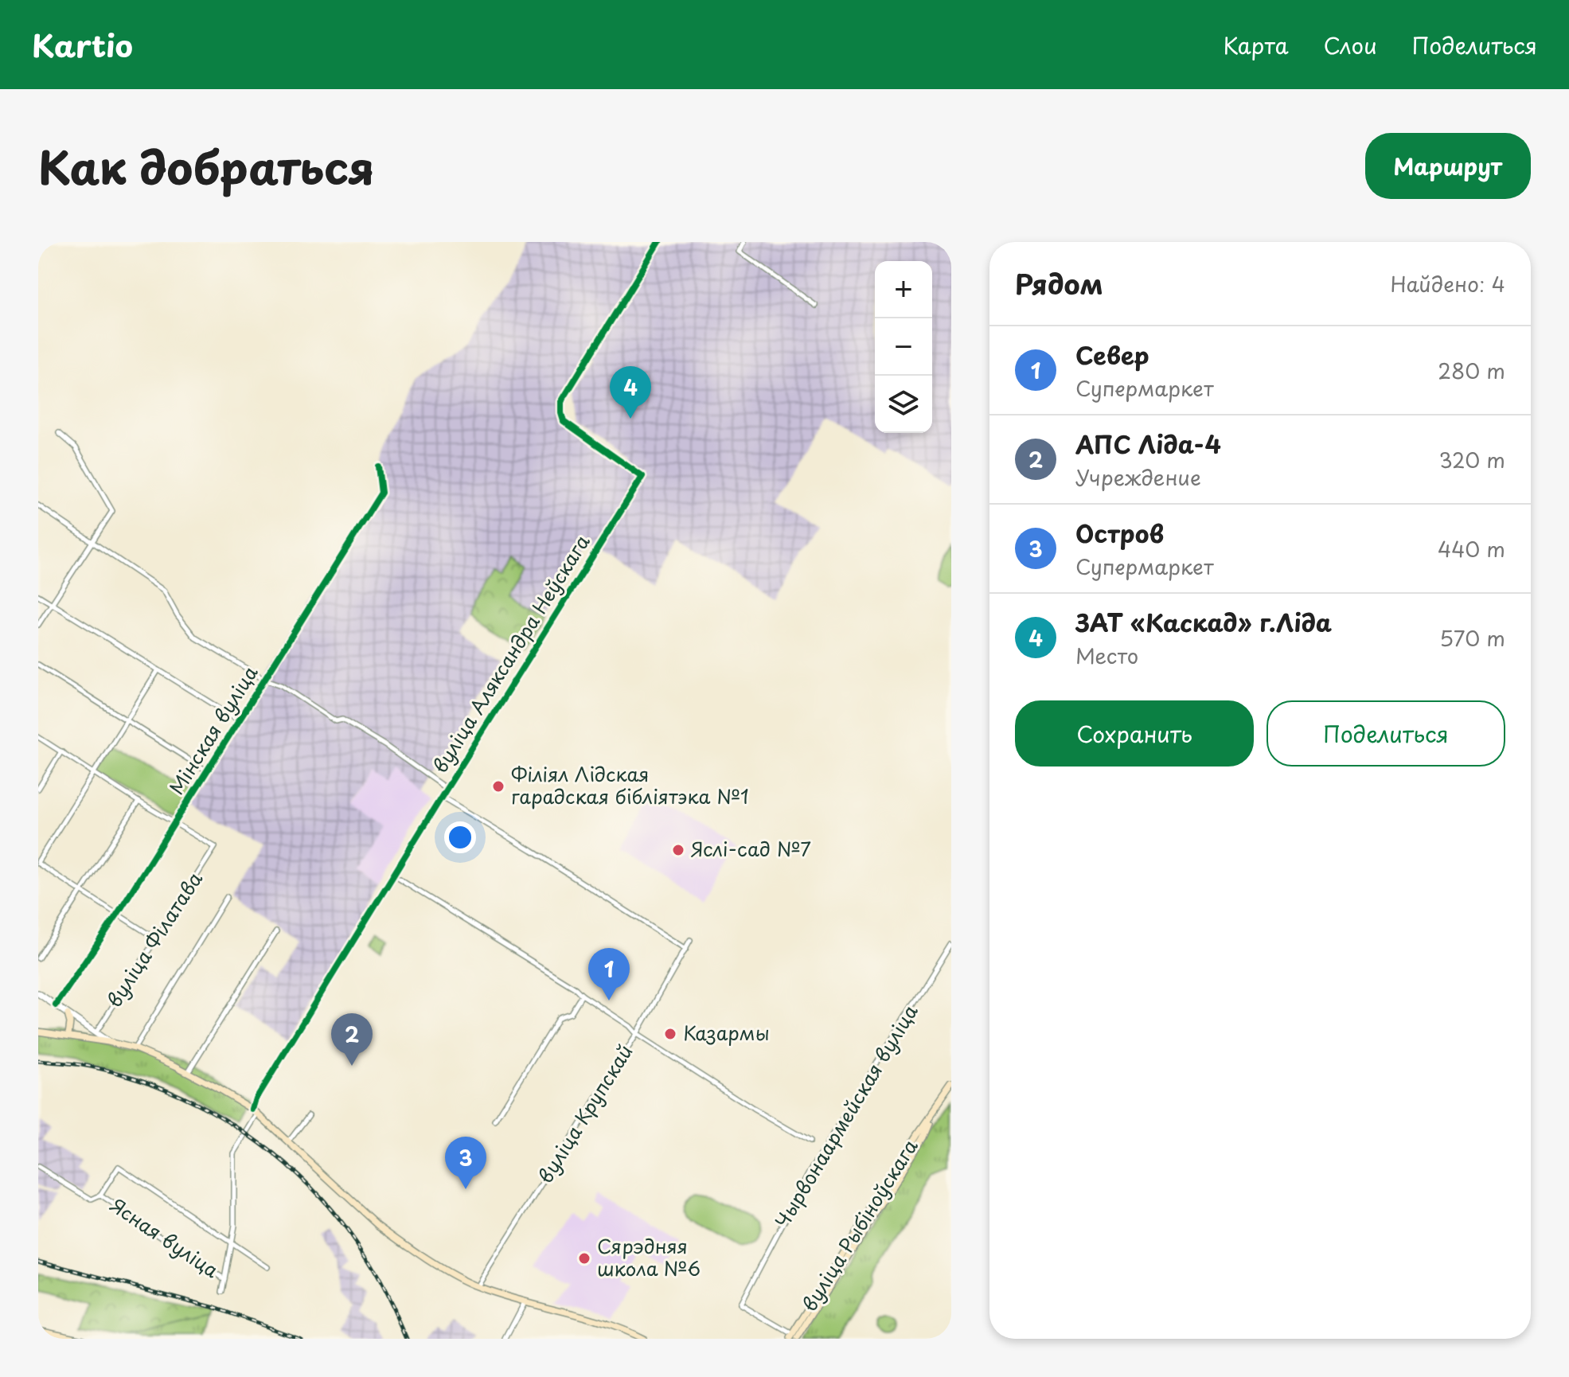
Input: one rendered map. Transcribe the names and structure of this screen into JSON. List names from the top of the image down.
{
  "streets": {
    "main road": ["вуліца Рыбіноўскага"],
    "street": [
      "вуліца Аляксандра Неўскага",
      "Мінская вуліца",
      "вуліца Філатава",
      "вуліца Крупскай",
      "Чырвонаармейская вуліца",
      "Ясная вуліца"
    ]
  },
  "crossings": [
    ["вуліца Аляксандра Неўскага", "Ясная вуліца"],
    ["Мінская вуліца", "вуліца Філатава"],
    ["Чырвонаармейская вуліца", "вуліца Рыбіноўскага"]
  ],
  "places": [
    "Філіял Лідская гарадская бібліятэка №1",
    "Яслі-сад №7",
    "Казармы",
    "Сярэдняя школа №6"
  ],
  "page": {
    "header": "Kartio",
    "nav": ["Карта", "Слои", "Поделиться"],
    "title": "Как добраться",
    "buttons": [
      "Маршрут",
      ["Сохранить", "Поделиться"]
    ],
    "heading": ["Рядом", "Найдено: 4"],
    "map_buttons": ["+", "−"],
    "list": [
      {
        "mark": "1",
        "name": "Север",
        "note": "Супермаркет",
        "value": "280 m"
      },
      {
        "mark": "2",
        "name": "АПС Ліда-4",
        "note": "Учреждение",
        "value": "320 m"
      },
      {
        "mark": "3",
        "name": "Остров",
        "note": "Супермаркет",
        "value": "440 m"
      },
      {
        "mark": "4",
        "name": "ЗАТ «Каскад» г.Ліда",
        "note": "Место",
        "value": "570 m"
      }
    ],
    "pins": [
      "4",
      "1",
      "2",
      "3"
    ]
  }
}
